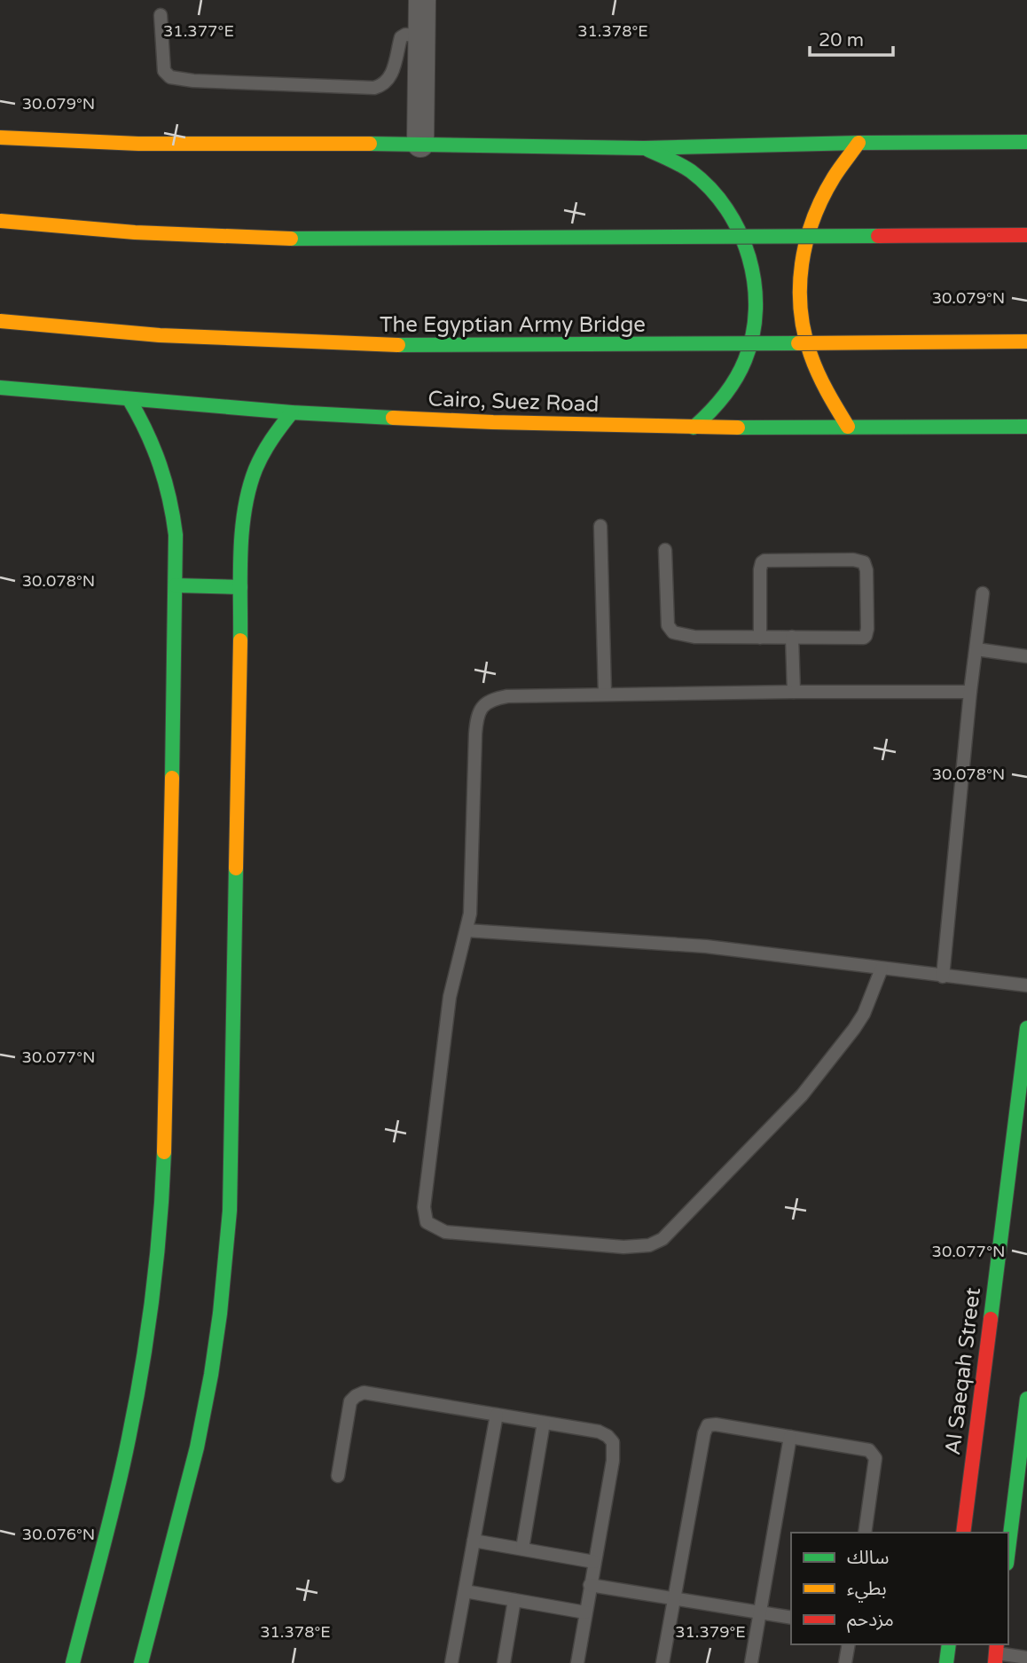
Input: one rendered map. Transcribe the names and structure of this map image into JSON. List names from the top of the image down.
{
  "streets": {
    "main road": ["The Egyptian Army Bridge", "Cairo, Suez Road", "Al Saeqah Street"]
  },
  "legend": ["سالك", "بطيء", "مزدحم"],
  "scale_bar": "20 m",
  "coordinates": [
    "31.377°E",
    "31.378°E",
    "30.079°N",
    "30.078°N",
    "30.077°N",
    "30.076°N",
    "31.379°E"
  ]
}
